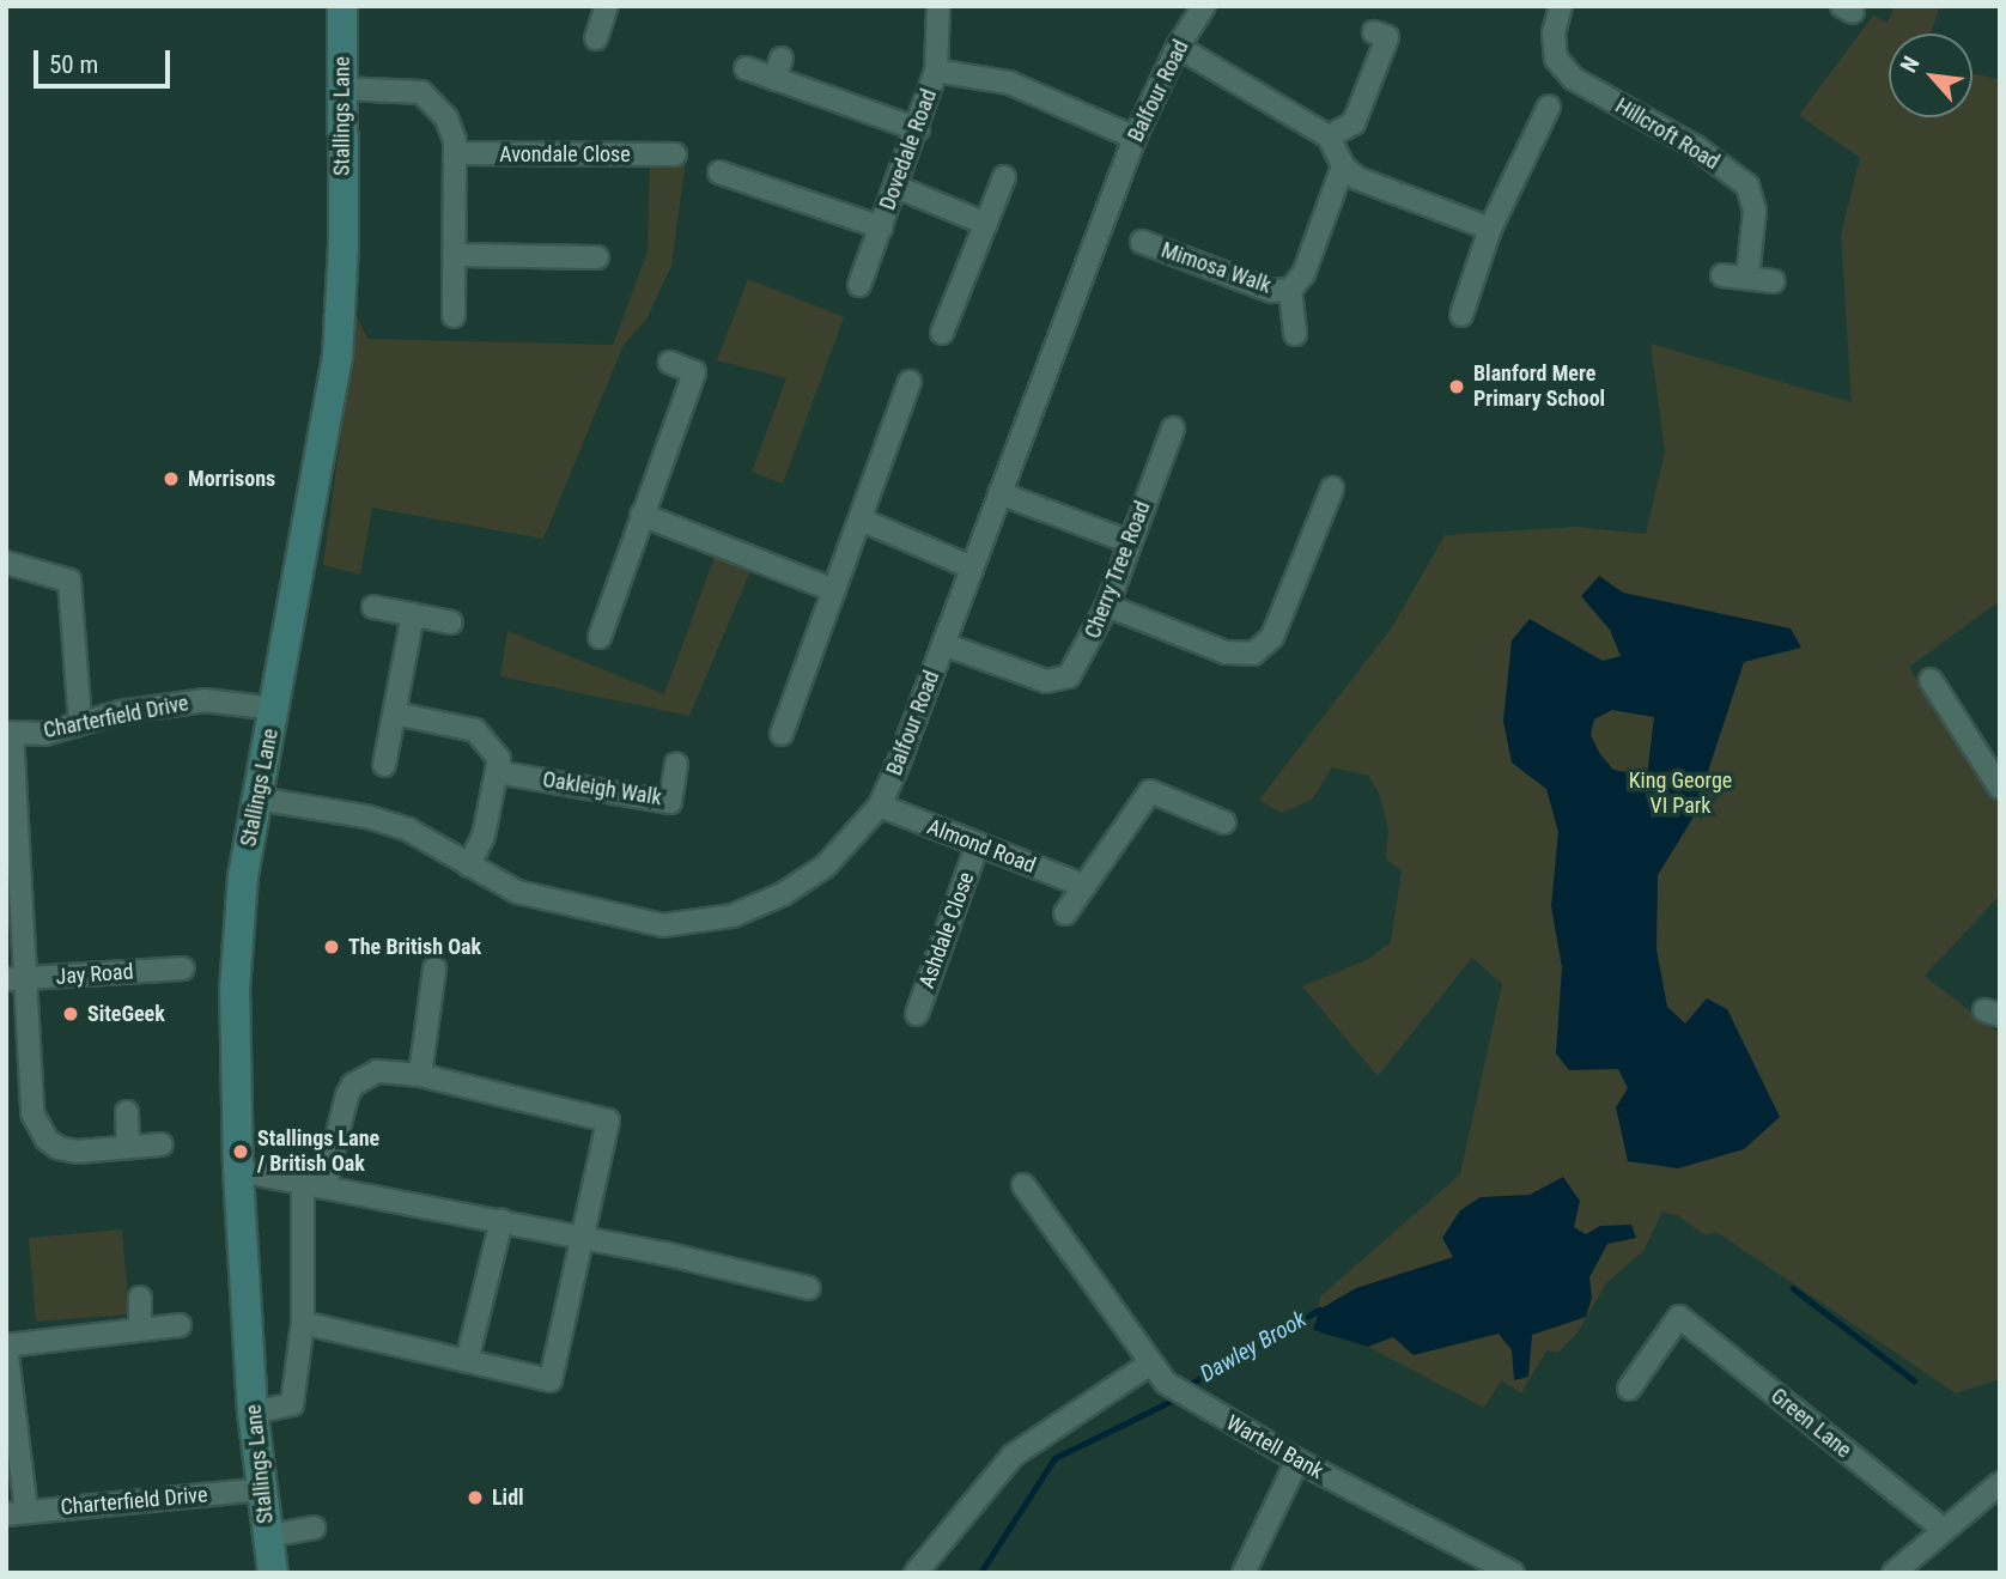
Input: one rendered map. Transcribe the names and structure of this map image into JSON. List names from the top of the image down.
{
  "streets": {
    "main road": ["Stallings Lane"],
    "street": [
      "Balfour Road",
      "Hillcroft Road",
      "Dovedale Road",
      "Avondale Close",
      "Mimosa Walk",
      "Cherry Tree Road",
      "Charterfield Drive",
      "Oakleigh Walk",
      "Almond Road",
      "Ashdale Close",
      "Jay Road",
      "Green Lane",
      "Wartell Bank"
    ]
  },
  "crossings": [
    ["Balfour Road", "Stallings Lane"],
    ["Balfour Road", "Dovedale Road"],
    ["Balfour Road", "Cherry Tree Road"],
    ["Balfour Road", "Almond Road"],
    ["Stallings Lane", "Charterfield Drive"],
    ["Almond Road", "Ashdale Close"]
  ],
  "water": ["Dawley Brook"],
  "parks": ["King George VI Park"],
  "places": [
    "Blanford Mere Primary School",
    "Morrisons",
    "The British Oak",
    "SiteGeek",
    "Stallings Lane / British Oak",
    "Lidl"
  ],
  "scale_bar": "50 m",
  "north": "top left"
}
